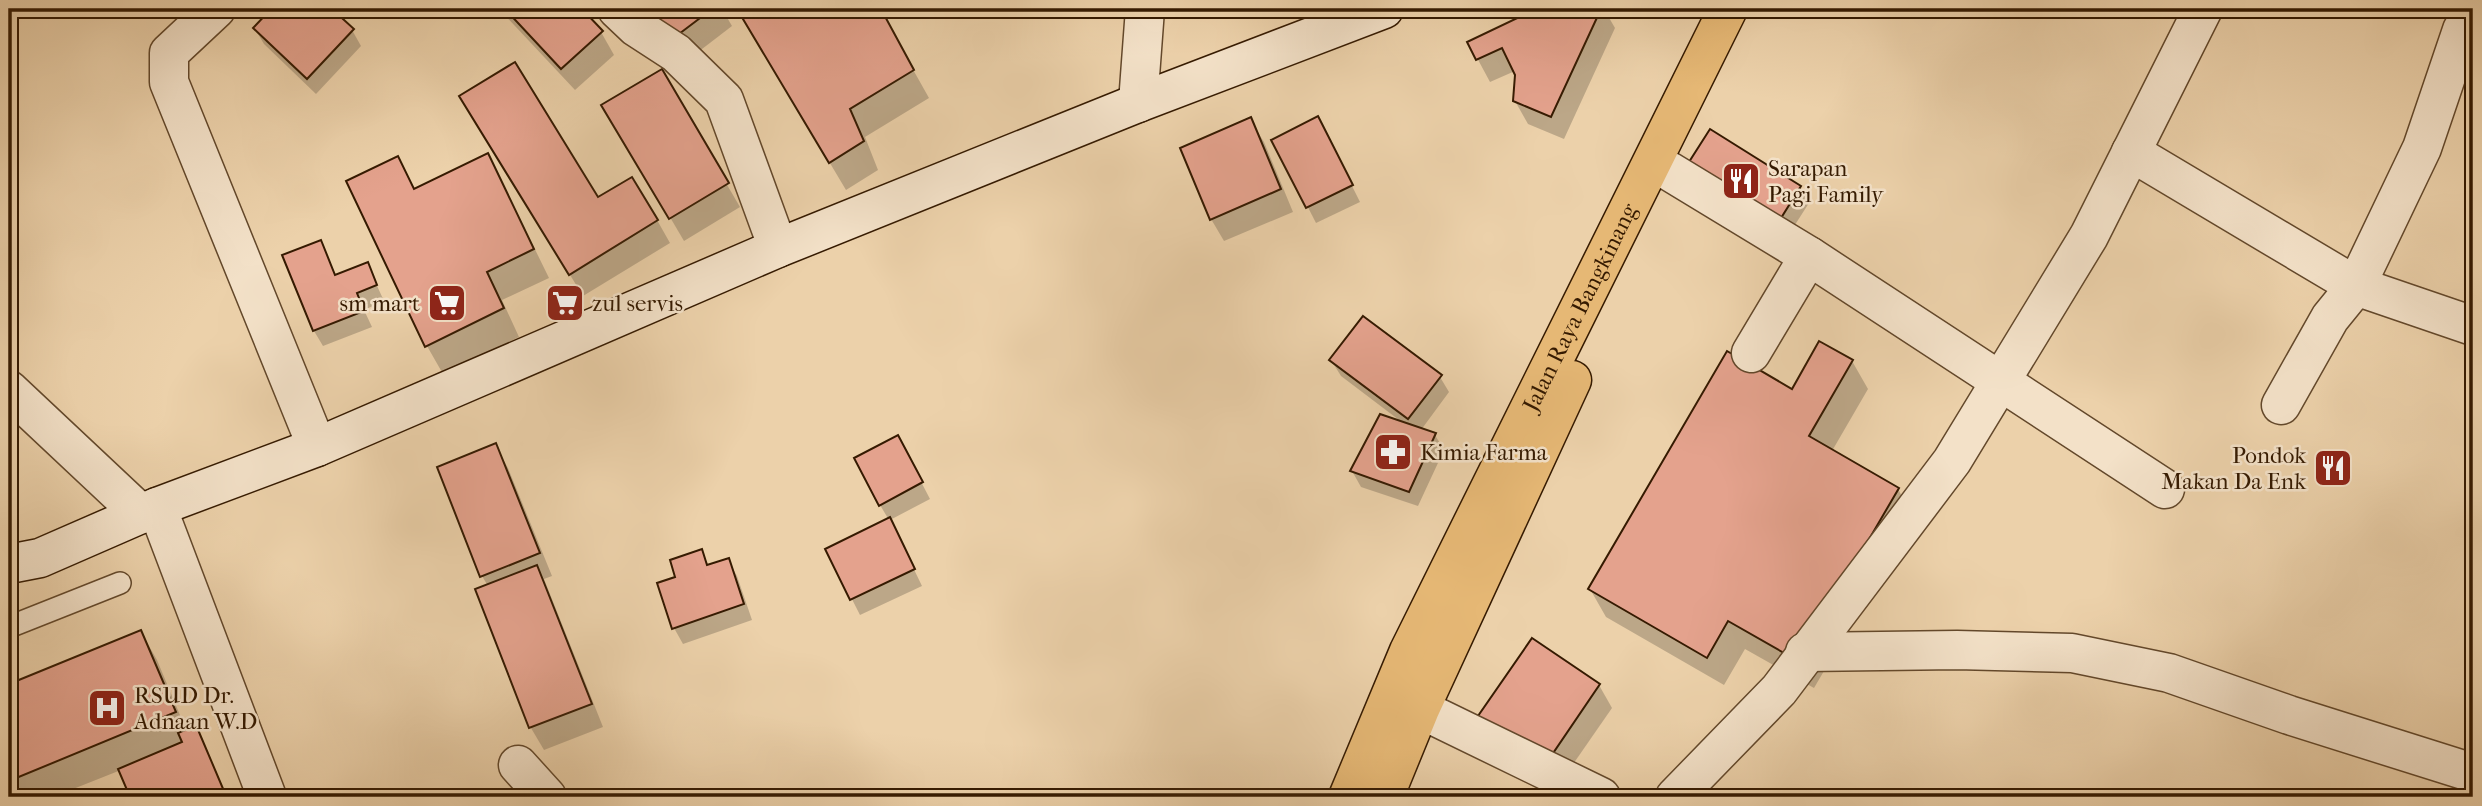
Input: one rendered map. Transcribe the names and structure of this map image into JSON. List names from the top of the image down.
{
  "streets": {
    "highway": ["Jalan Raya Bangkinang"]
  },
  "places": {
    "restaurant": ["Sarapan Pagi Family", "Pondok Makan Da Enk"],
    "supermarket": ["sm mart", "zul servis"],
    "pharmacy": ["Kimia Farma"],
    "hospital": ["RSUD Dr. Adnaan W.D"]
  }
}
